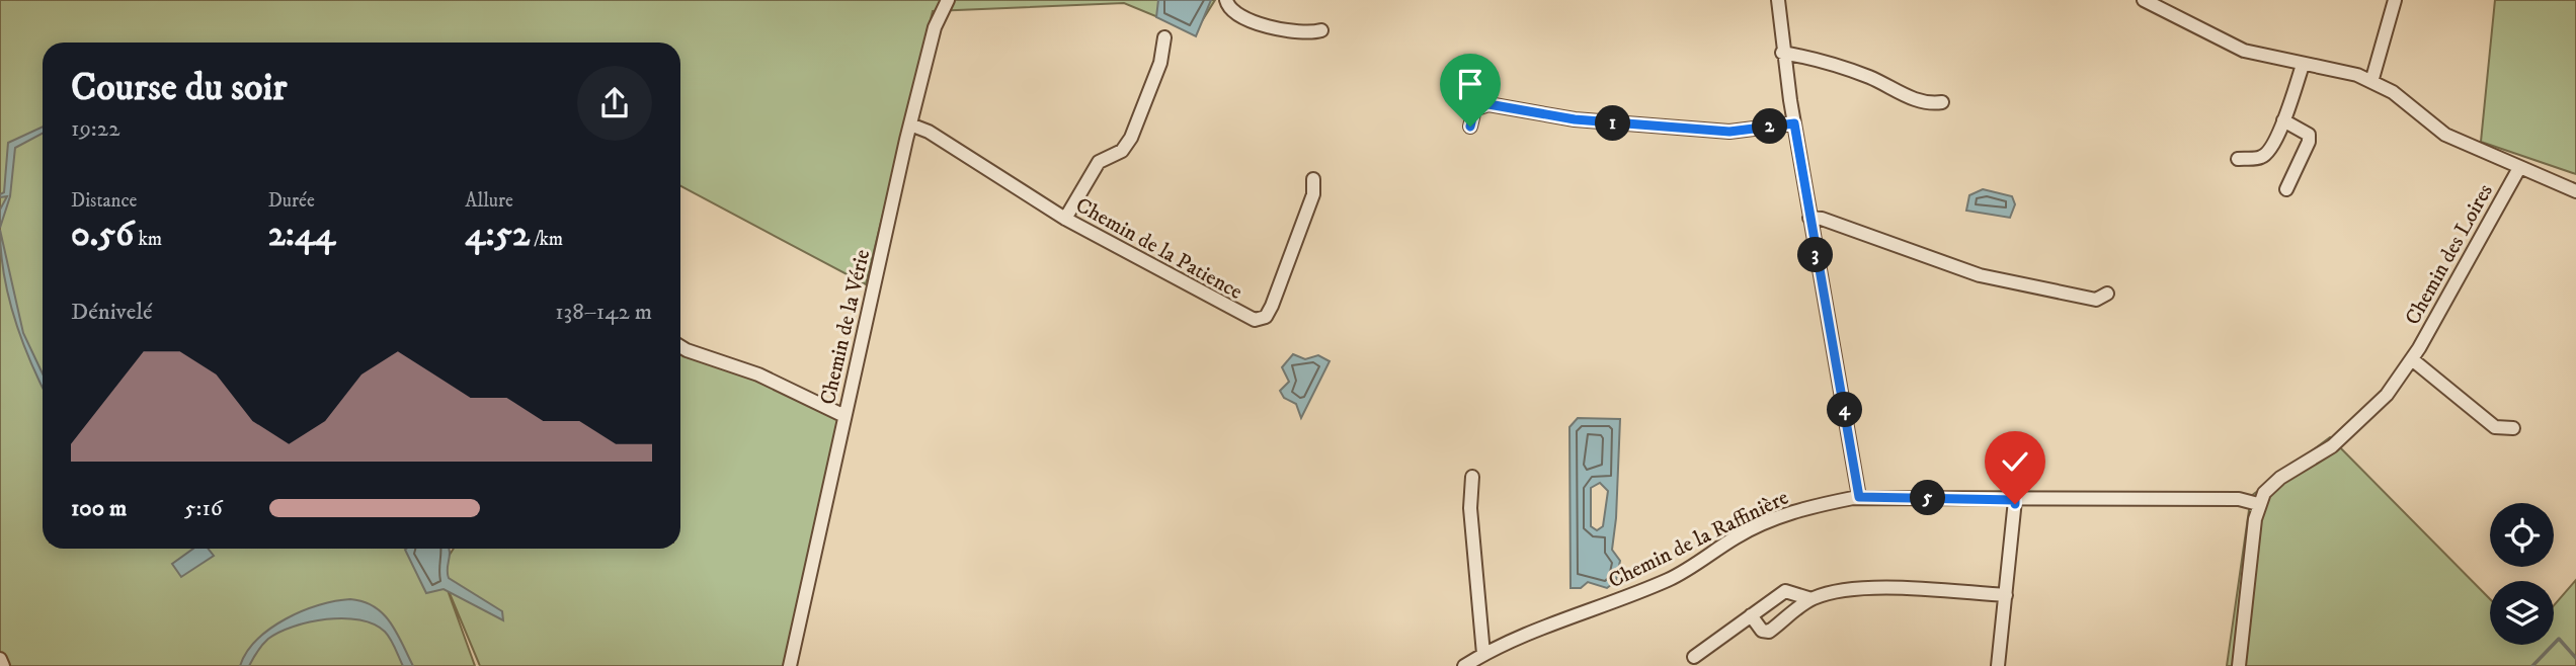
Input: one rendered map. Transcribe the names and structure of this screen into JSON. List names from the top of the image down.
{
  "streets": {
    "street": [
      "Chemin de la Patience",
      "Chemin des Loires",
      "Chemin de la Vérie",
      "Chemin de la Raffinière"
    ]
  },
  "crossings": [
    ["Chemin de la Patience", "Chemin de la Vérie"],
    ["Chemin des Loires", "Chemin de la Raffinière"]
  ],
  "page": {
    "heading": ["Course du soir", "19:22"],
    "pins": [
      "1",
      "2",
      "3",
      "4",
      "5"
    ],
    "stats": [
      ["Distance", "0.56 km"],
      ["Durée", "2:44"],
      ["Allure", "4:52 /km"]
    ],
    "chart": ["Dénivelé", "138–142 m"],
    "list": [
      {
        "name": "100 m",
        "note": "5:16"
      }
    ]
  }
}
